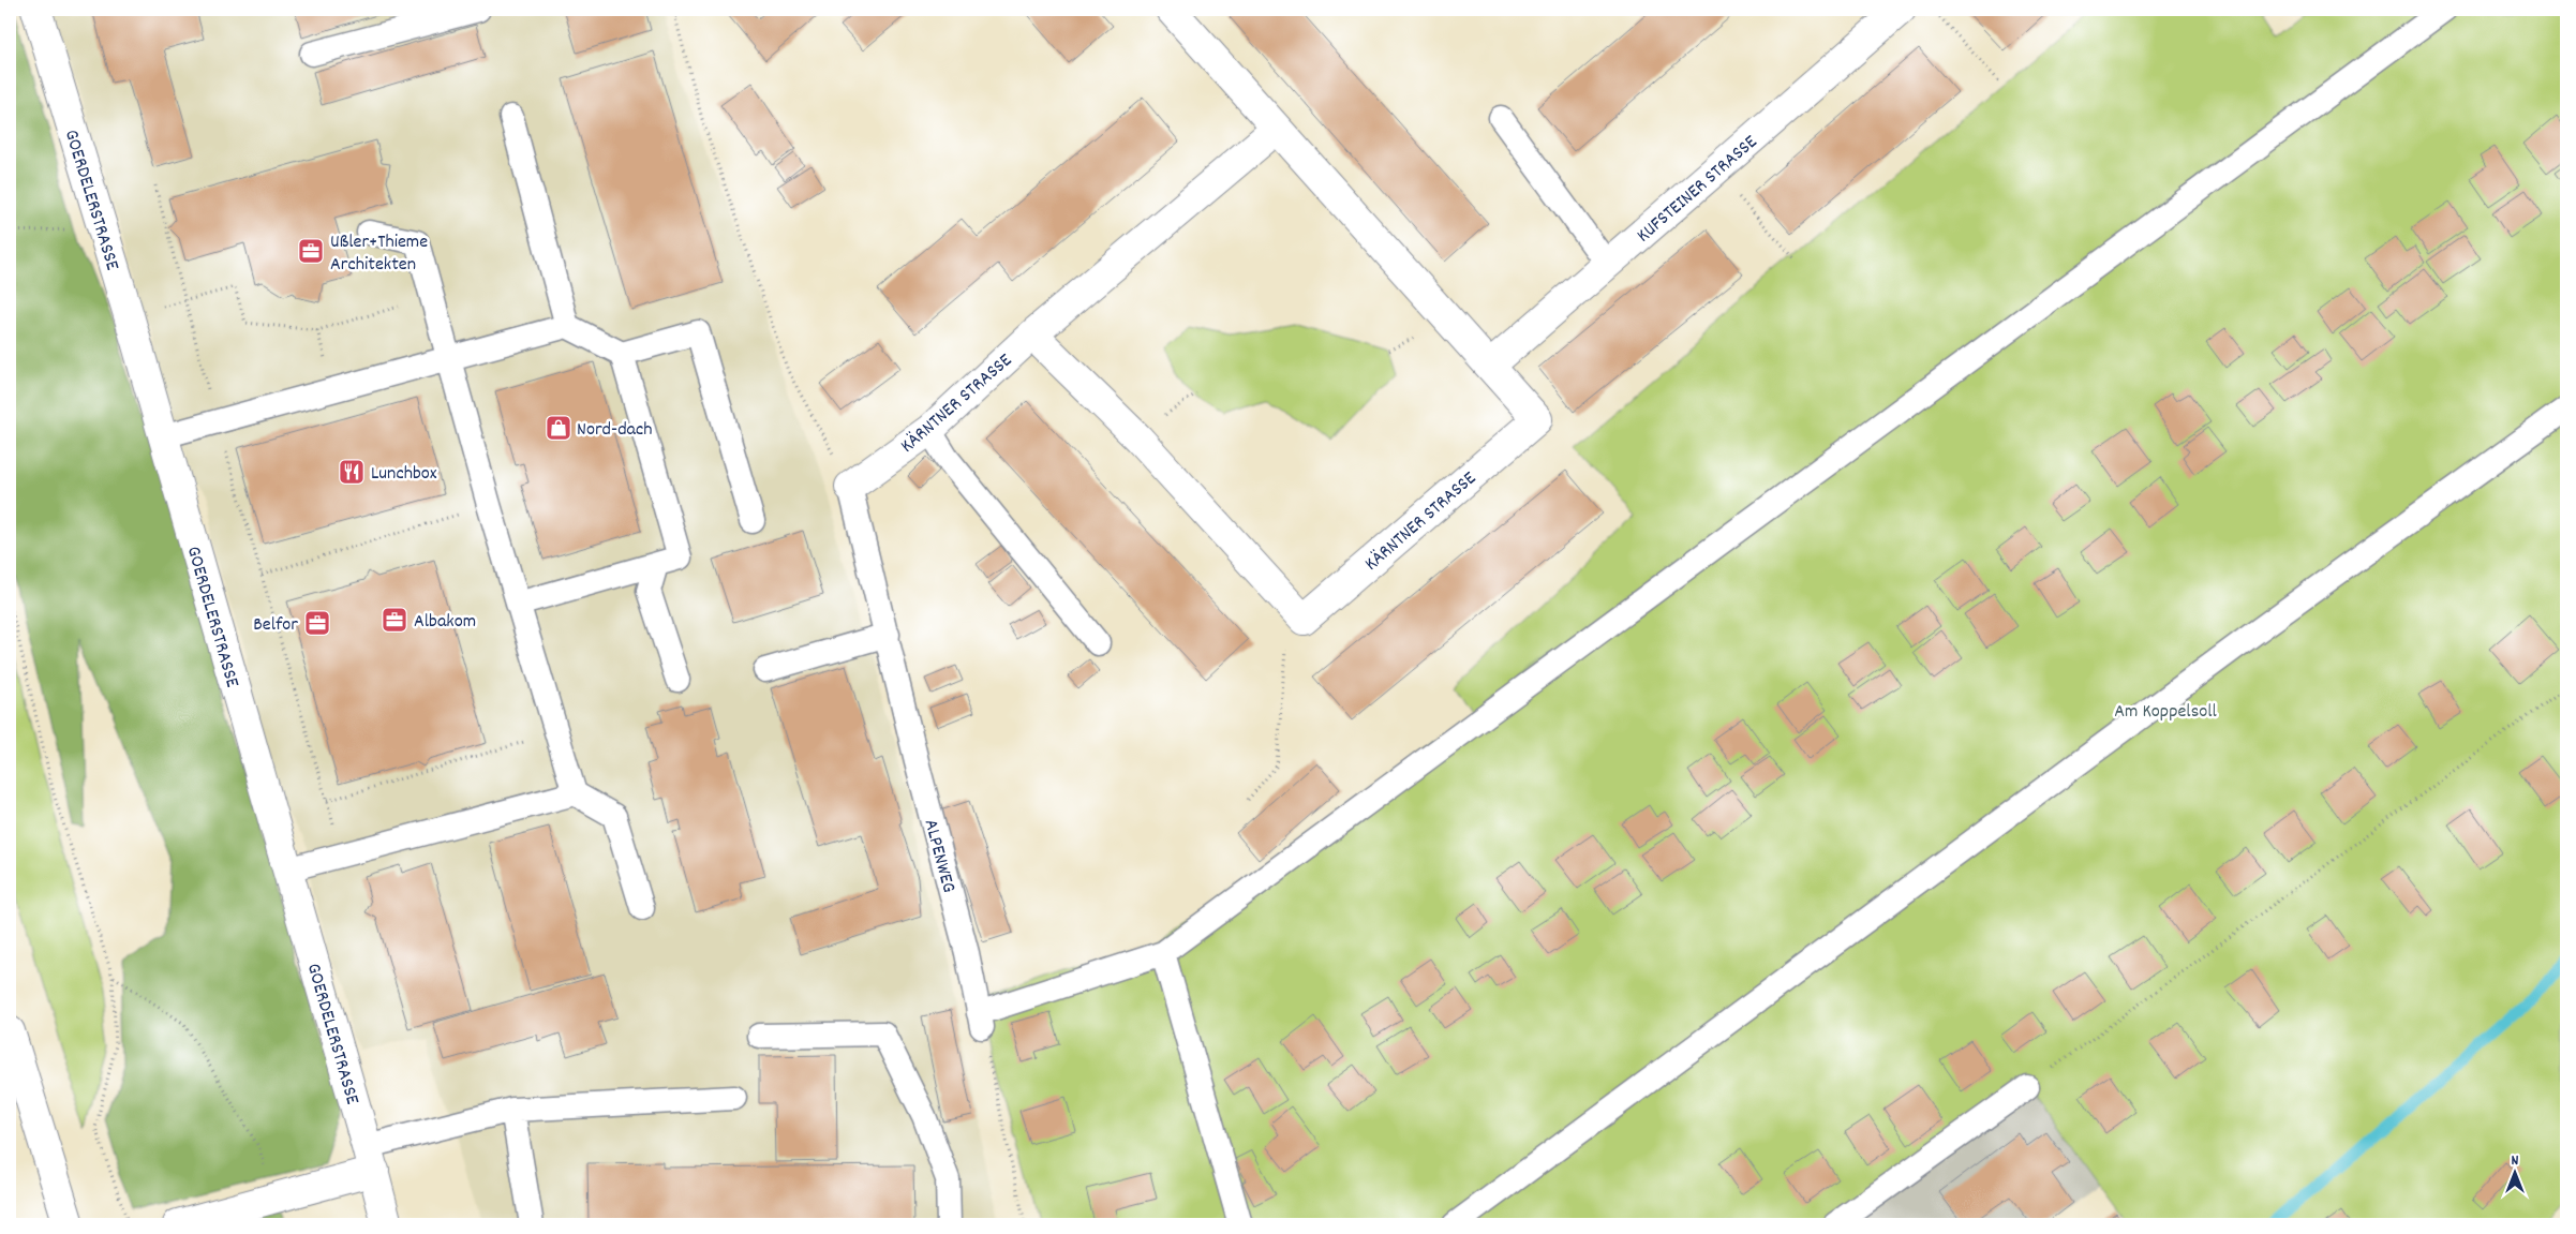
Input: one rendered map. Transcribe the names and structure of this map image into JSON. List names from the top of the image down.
{
  "streets": {
    "street": ["KUFSTEINER STRASSE", "GOERDELERSTRASSE", "KÄRNTNER STRASSE"],
    "lane": ["ALPENWEG"]
  },
  "crossings": [
    ["KUFSTEINER STRASSE", "KÄRNTNER STRASSE"],
    ["KÄRNTNER STRASSE", "ALPENWEG"]
  ],
  "parks": ["Am Koppelsoll"],
  "places": {
    "office": ["Ußler+Thieme Architekten", "Albakom", "Belfor"],
    "shop": ["Nord-dach"],
    "restaurant": ["Lunchbox"]
  },
  "north": "top"
}
